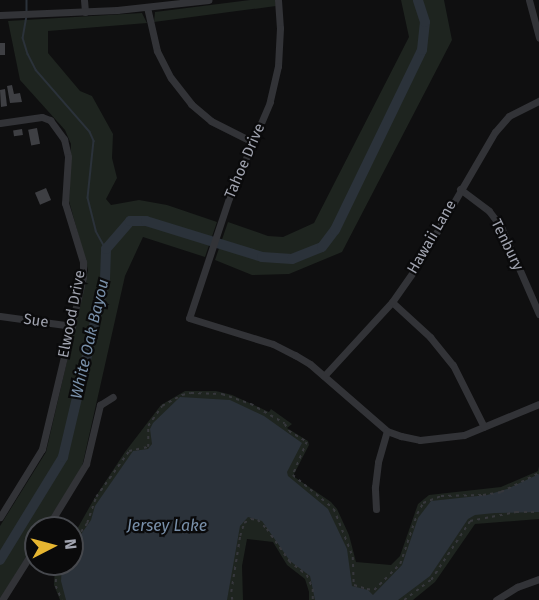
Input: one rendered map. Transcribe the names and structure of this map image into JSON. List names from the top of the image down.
{
  "streets": {
    "street": [
      "Tahoe Drive",
      "Hawaii Lane",
      "Tenbury",
      "Elwood Drive",
      "Sue"
    ]
  },
  "crossings": [
    ["Tahoe Drive", "Hawaii Lane"],
    ["Hawaii Lane", "Tenbury"],
    ["Elwood Drive", "Sue"]
  ],
  "water": ["White Oak Bayou", "Jersey Lake"],
  "north": "right"
}
